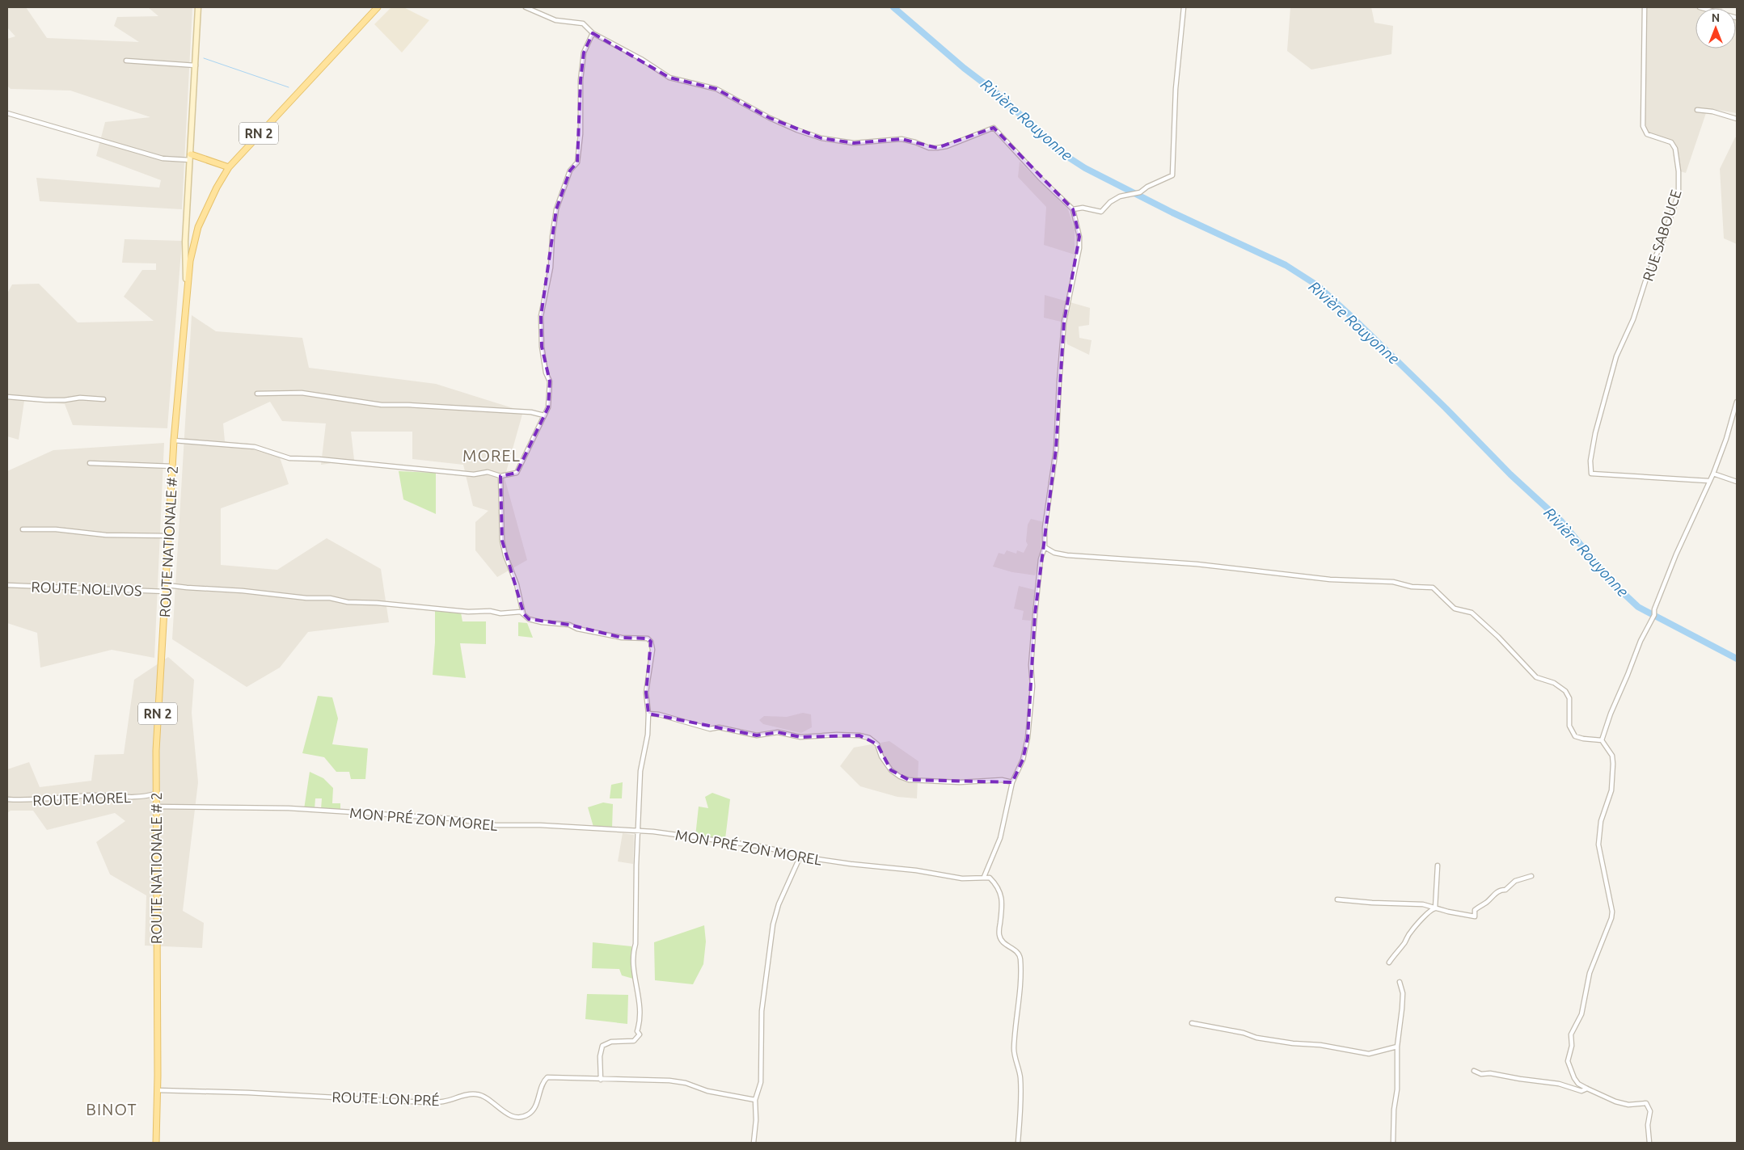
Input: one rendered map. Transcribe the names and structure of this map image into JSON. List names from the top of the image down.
{
  "streets": {
    "main road": ["RN 2", "ROUTE NATIONALE # 2"],
    "street": [
      "RUE SABOUCE",
      "ROUTE NOLIVOS",
      "ROUTE MOREL",
      "MON PRÉ ZON MOREL",
      "ROUTE LON PRÉ"
    ]
  },
  "crossings": [
    ["ROUTE NATIONALE # 2", "ROUTE NOLIVOS"],
    ["ROUTE NATIONALE # 2", "ROUTE MOREL"],
    ["ROUTE NATIONALE # 2", "MON PRÉ ZON MOREL"],
    ["ROUTE NATIONALE # 2", "ROUTE LON PRÉ"]
  ],
  "districts": ["MOREL", "BINOT"],
  "water": ["Rivière Rouyonne"],
  "north": "top"
}
